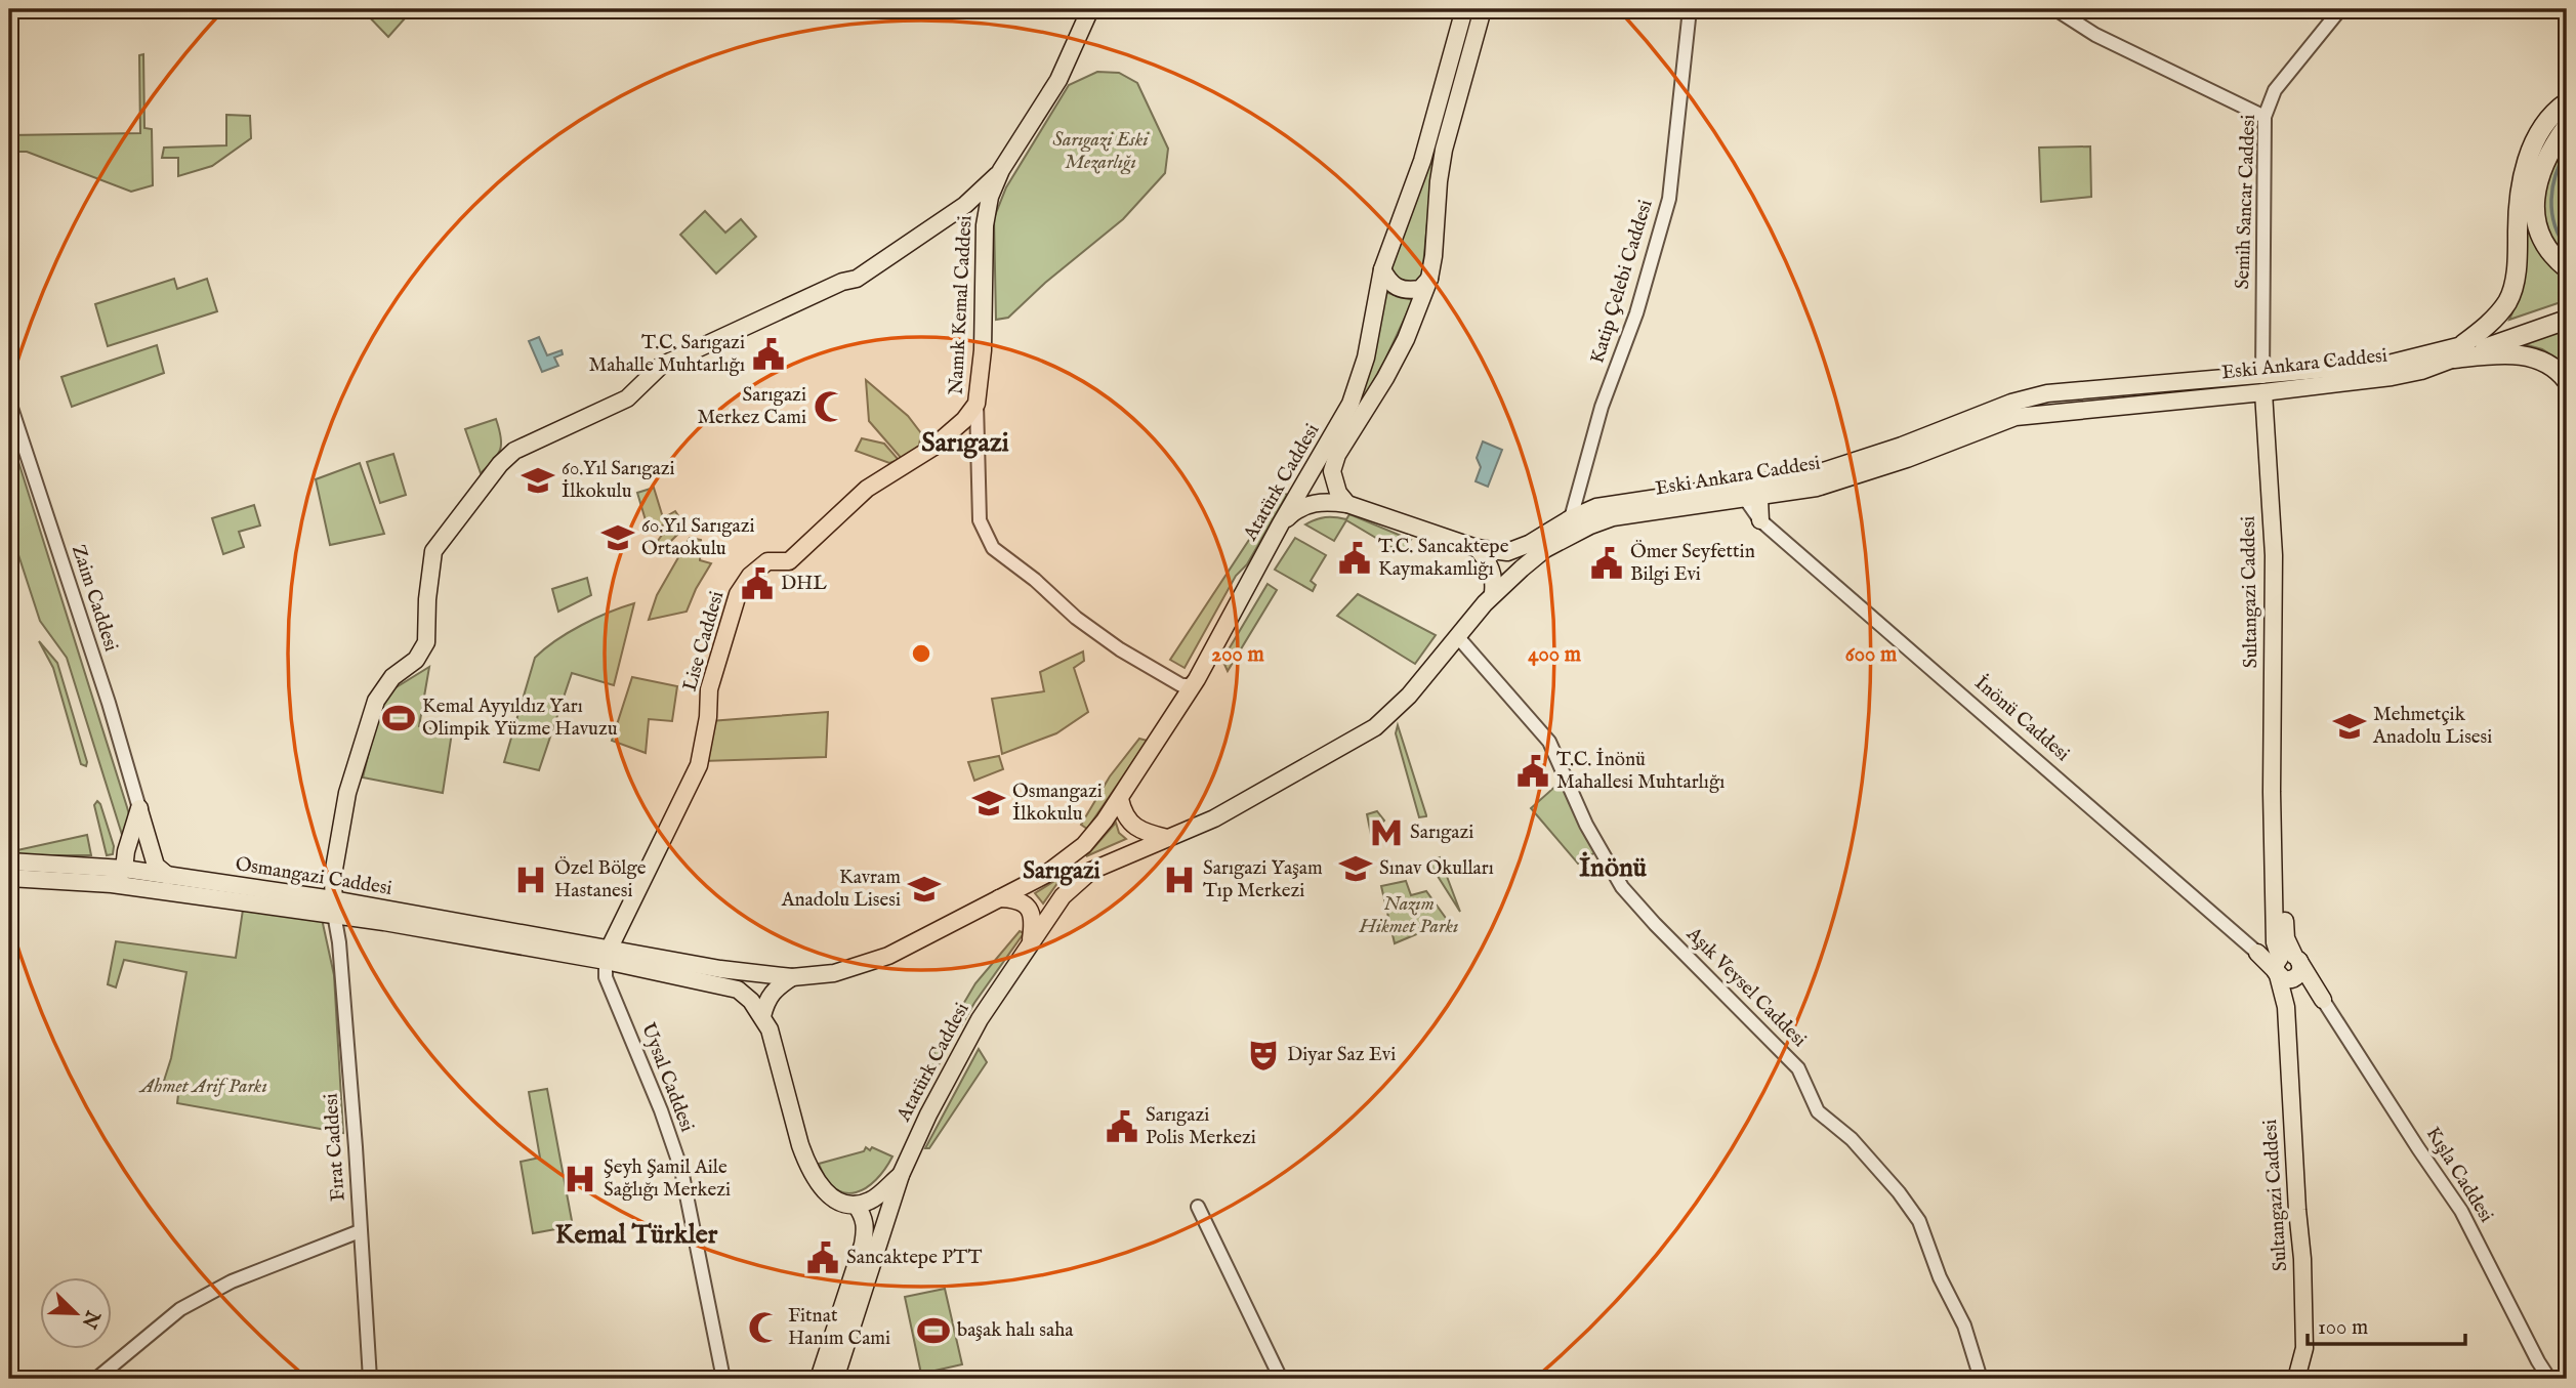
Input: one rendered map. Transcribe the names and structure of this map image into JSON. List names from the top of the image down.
{
  "streets": {
    "main road": [
      "Namık Kemal Caddesi",
      "Eski Ankara Caddesi",
      "Atatürk Caddesi",
      "Sultangazi Caddesi",
      "Lise Caddesi",
      "Osmangazi Caddesi",
      "Kışla Caddesi"
    ],
    "street": [
      "Semih Sancar Caddesi",
      "Katip Çelebi Caddesi",
      "Zaim Caddesi",
      "İnönü Caddesi",
      "Aşık Veysel Caddesi",
      "Uysal Caddesi",
      "Fırat Caddesi"
    ]
  },
  "crossings": [
    ["Semih Sancar Caddesi", "Eski Ankara Caddesi"],
    ["Semih Sancar Caddesi", "Sultangazi Caddesi"],
    ["Katip Çelebi Caddesi", "Eski Ankara Caddesi"],
    ["Namık Kemal Caddesi", "Atatürk Caddesi"],
    ["Namık Kemal Caddesi", "Lise Caddesi"],
    ["Eski Ankara Caddesi", "Atatürk Caddesi"],
    ["Eski Ankara Caddesi", "Sultangazi Caddesi"],
    ["Eski Ankara Caddesi", "Aşık Veysel Caddesi"],
    ["Atatürk Caddesi", "Osmangazi Caddesi"],
    ["Sultangazi Caddesi", "Kışla Caddesi"],
    ["Lise Caddesi", "Osmangazi Caddesi"],
    ["Lise Caddesi", "Uysal Caddesi"],
    ["Osmangazi Caddesi", "Uysal Caddesi"],
    ["Osmangazi Caddesi", "Fırat Caddesi"]
  ],
  "districts": [
    "Sarıgazi",
    "İnönü",
    "Sarıgazi",
    "Kemal Türkler"
  ],
  "parks": ["Sarıgazi Eski Mezarlığı", "Nazım Hikmet Parkı", "Ahmet Arif Parkı"],
  "places": {
    "public building": [
      "T.C. Sarıgazi Mahalle Muhtarlığı",
      "T.C. Sancaktepe Kaymakamlığı",
      "Ömer Seyfettin Bilgi Evi",
      "DHL",
      "T.C. İnönü Mahallesi Muhtarlığı",
      "Sarıgazi Polis Merkezi",
      "Sancaktepe PTT"
    ],
    "mosque": ["Sarıgazi Merkez Cami", "Fitnat Hanım Cami"],
    "school or university": [
      "60.Yıl Sarıgazi İlkokulu",
      "60.Yıl Sarıgazi Ortaokulu",
      "Mehmetçik Anadolu Lisesi",
      "Osmangazi İlkokulu",
      "Sınav Okulları",
      "Kavram Anadolu Lisesi"
    ],
    "sports": ["Kemal Ayyıldız Yarı Olimpik Yüzme Havuzu", "başak halı saha"],
    "metro station": ["Sarıgazi"],
    "hospital": ["Özel Bölge Hastanesi", "Sarıgazi Yaşam Tıp Merkezi", "Şeyh Şamil Aile Sağlığı Merkezi"],
    "theatre": ["Diyar Saz Evi"]
  },
  "scale_bar": "100 m",
  "north": "bottom right",
  "rings": ["200 m", "400 m", "600 m"]
}
